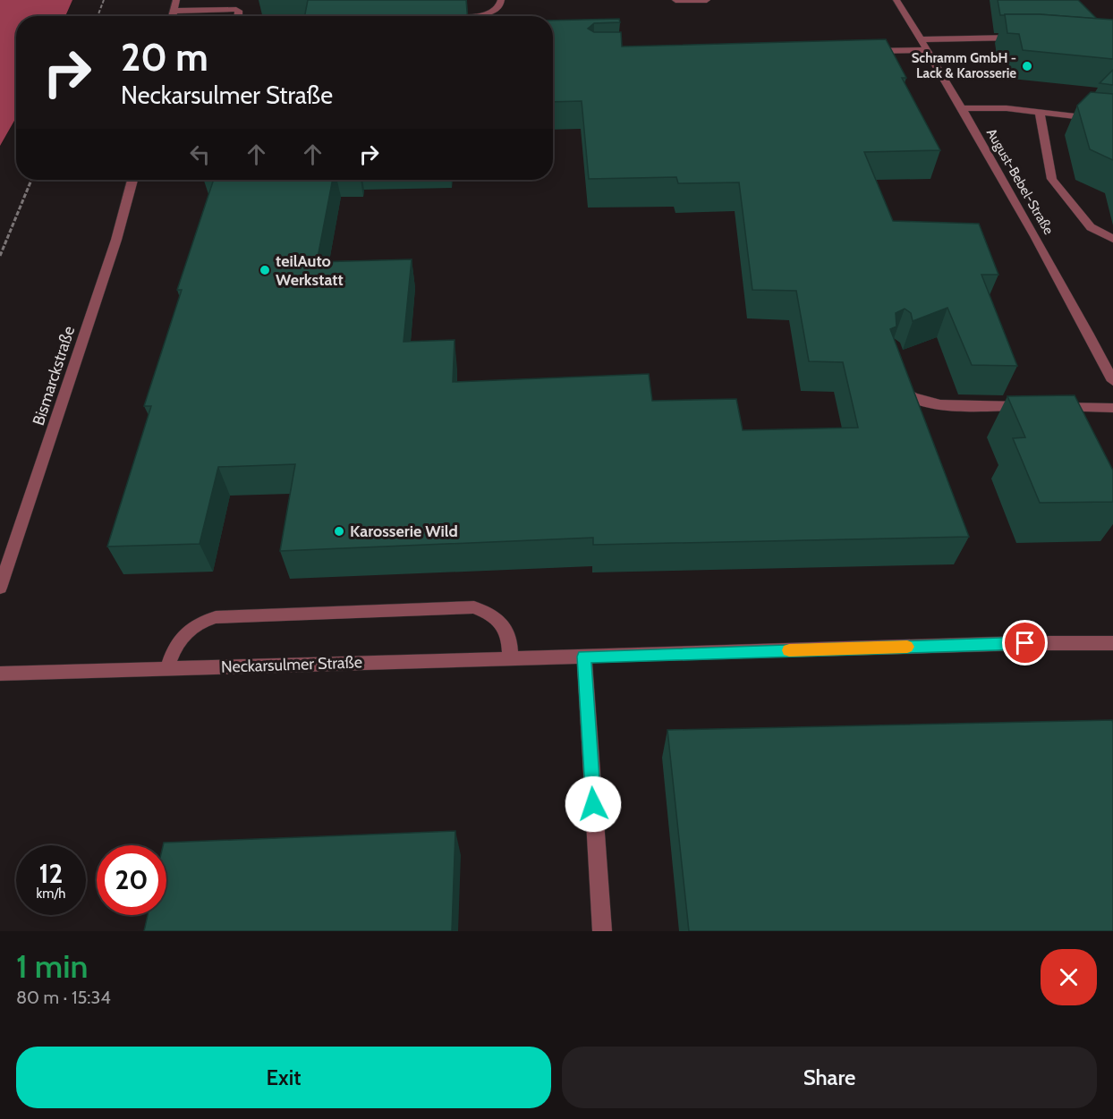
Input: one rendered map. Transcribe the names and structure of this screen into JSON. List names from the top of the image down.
{
  "streets": {
    "street": ["August-Bebel-Straße", "Bismarckstraße", "Neckarsulmer Straße"]
  },
  "places": ["Schramm GmbH - Lack & Karosserie", "teilAuto Werkstatt", "Karosserie Wild"],
  "page": {
    "turn": ["20 m", "Neckarsulmer Straße"],
    "speed": "12 km/h",
    "limit": "20",
    "heading": ["1 min", "80 m · 15:34"],
    "buttons": ["Exit", "Share"]
  }
}
